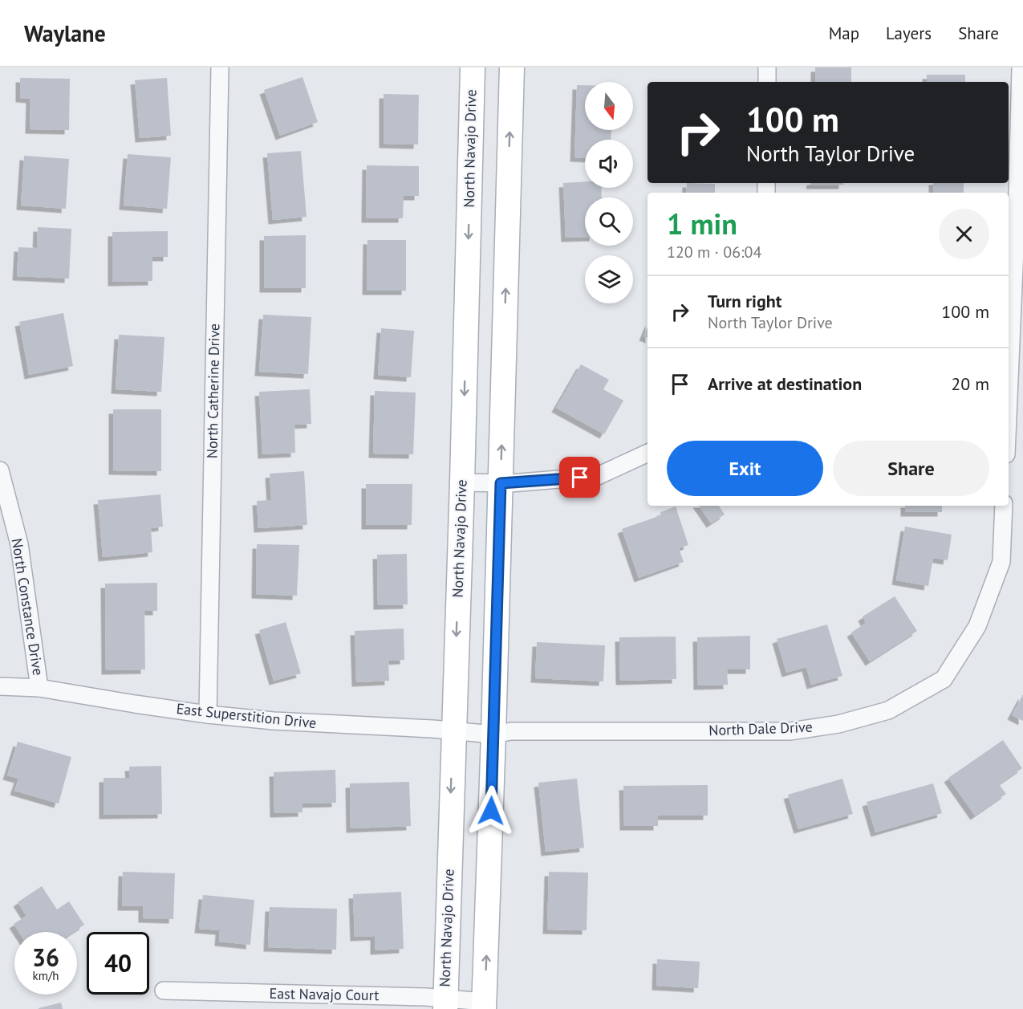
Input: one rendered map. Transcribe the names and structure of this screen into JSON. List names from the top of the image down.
{
  "streets": {
    "street": [
      "North Navajo Drive",
      "North Catherine Drive",
      "North Constance Drive",
      "East Superstition Drive",
      "North Dale Drive",
      "East Navajo Court"
    ]
  },
  "crossings": [
    ["North Navajo Drive", "East Superstition Drive"],
    ["North Navajo Drive", "East Navajo Court"],
    ["North Catherine Drive", "East Superstition Drive"],
    ["North Constance Drive", "East Superstition Drive"],
    ["East Superstition Drive", "North Dale Drive"]
  ],
  "north": "bottom",
  "page": {
    "header": "Waylane",
    "nav": ["Map", "Layers", "Share"],
    "turn": ["100 m", "North Taylor Drive"],
    "heading": ["1 min", "120 m · 06:04"],
    "list": [
      {
        "name": "Turn right",
        "note": "North Taylor Drive",
        "value": "100 m"
      },
      {
        "name": "Arrive at destination",
        "value": "20 m"
      }
    ],
    "buttons": ["Exit", "Share"],
    "speed": "36 km/h",
    "limit": "40"
  }
}
